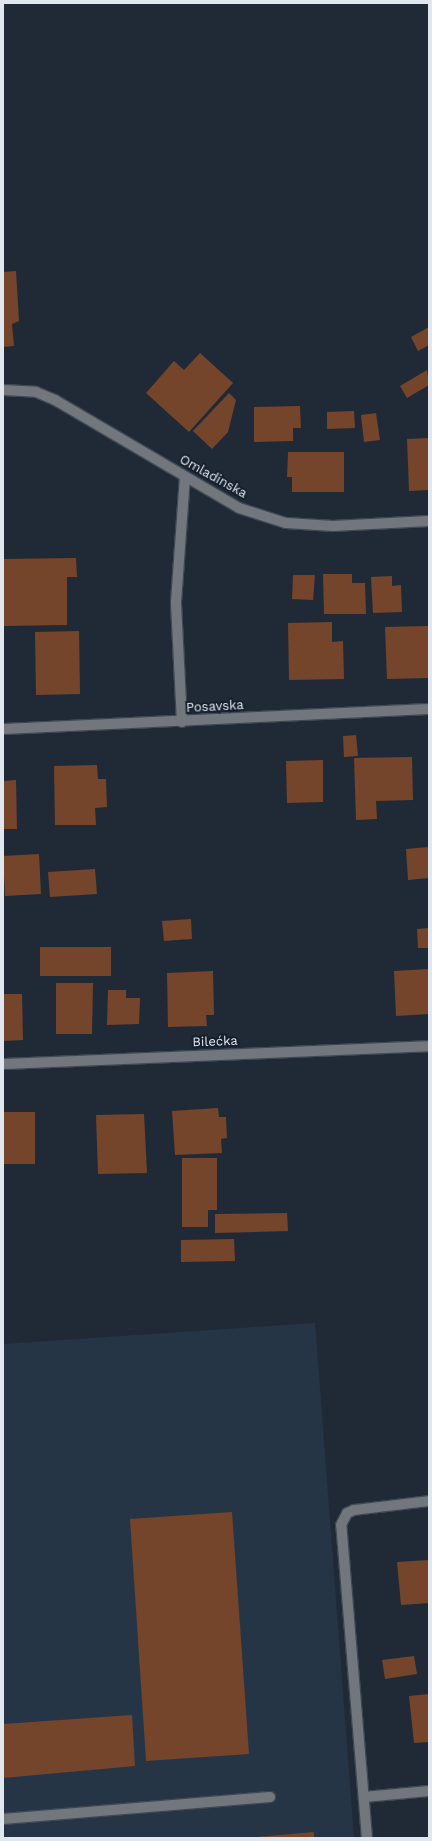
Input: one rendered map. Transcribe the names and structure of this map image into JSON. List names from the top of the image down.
{
  "streets": {
    "street": ["Omladinska", "Posavska", "Bilećka"]
  }
}
